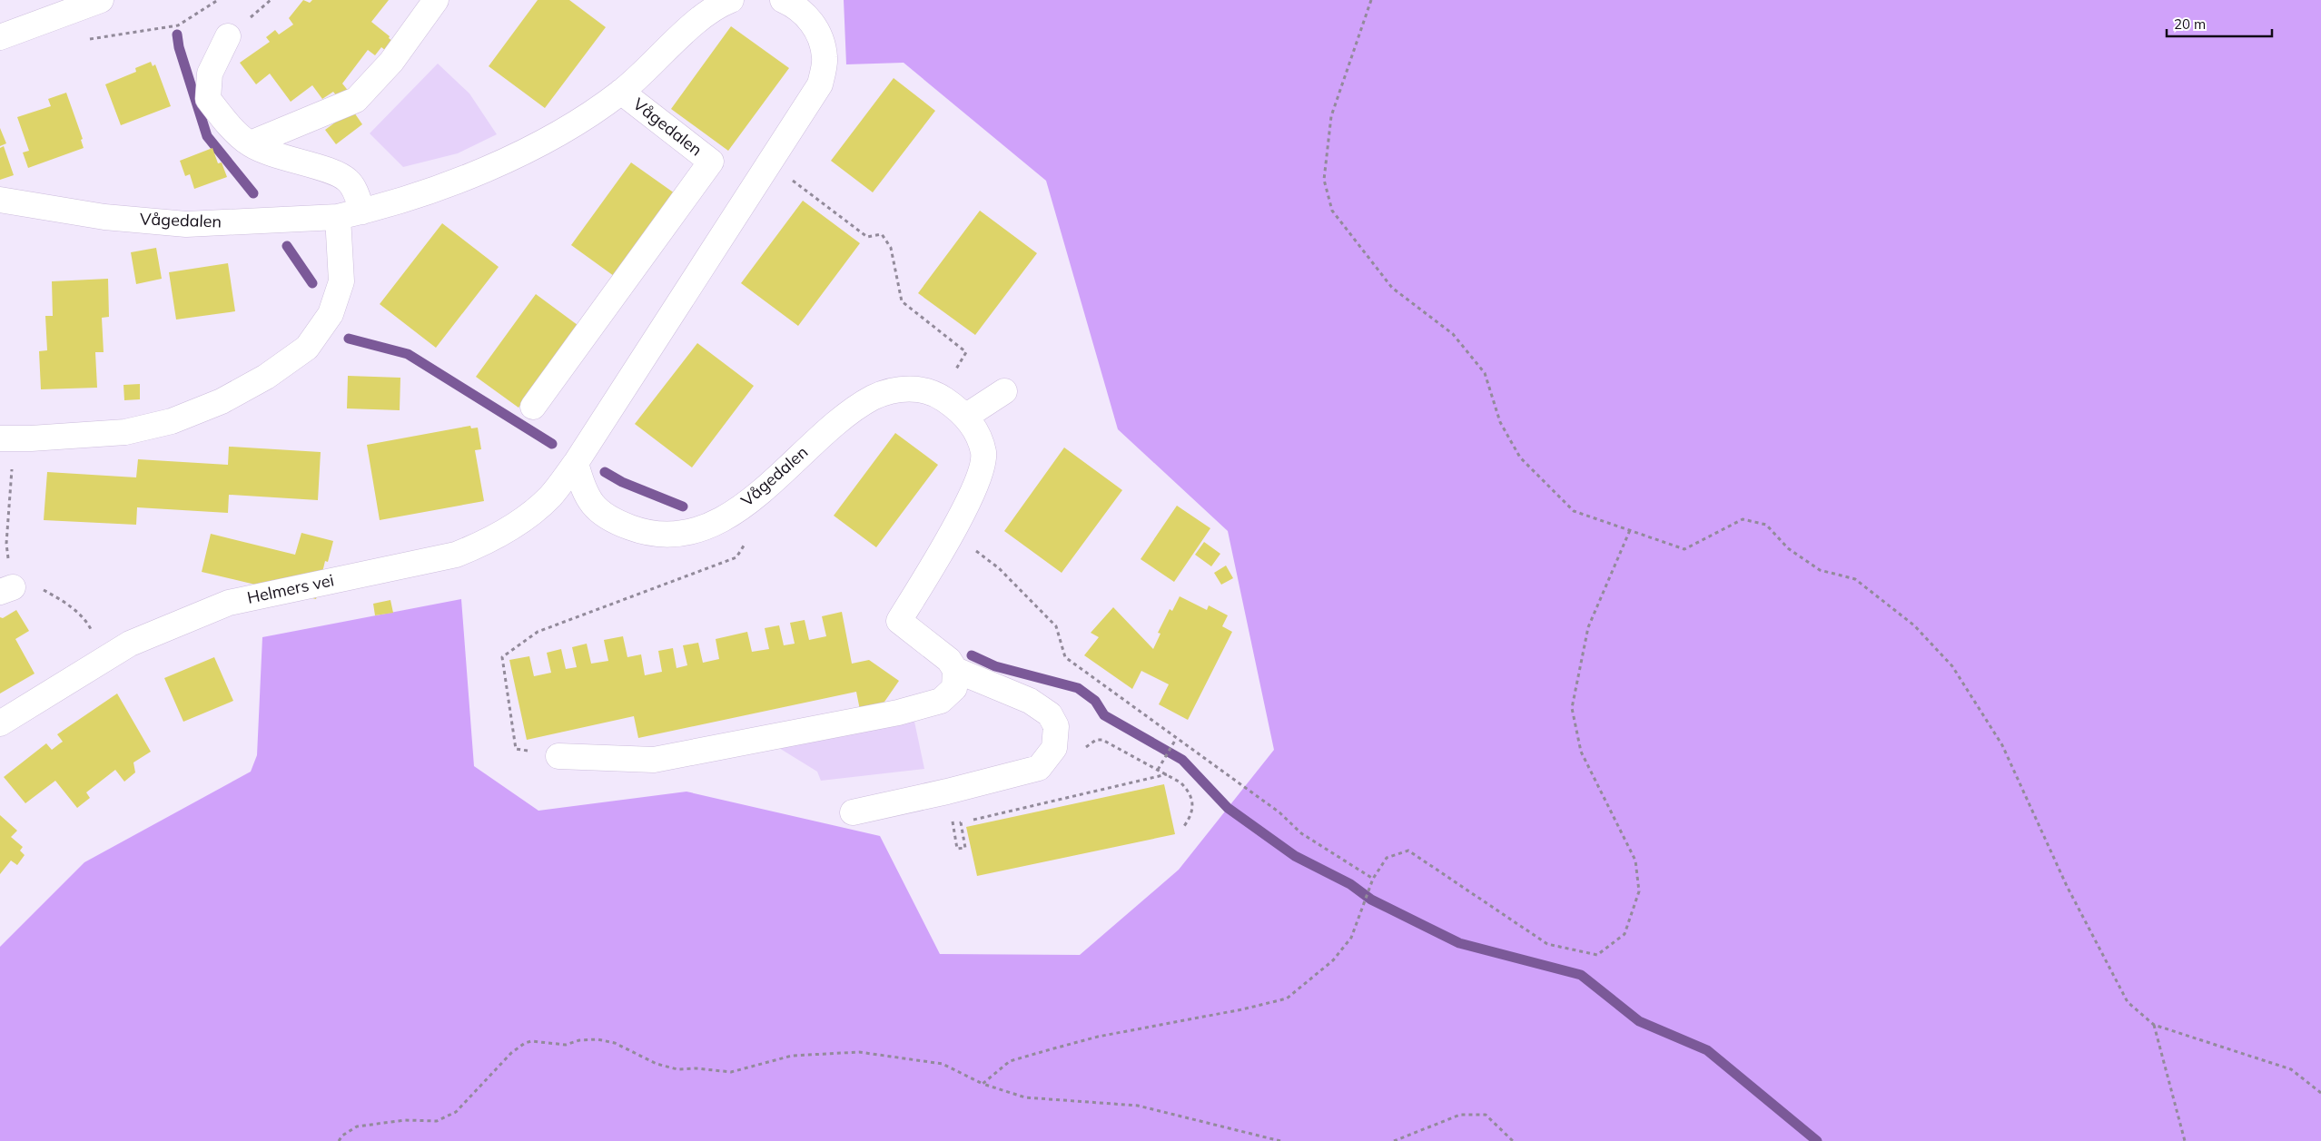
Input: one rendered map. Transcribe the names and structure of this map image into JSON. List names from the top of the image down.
{
  "streets": {
    "street": ["Vågedalen", "Helmers vei"]
  },
  "crossings": [
    ["Vågedalen", "Helmers vei"]
  ],
  "scale_bar": "20 m"
}
